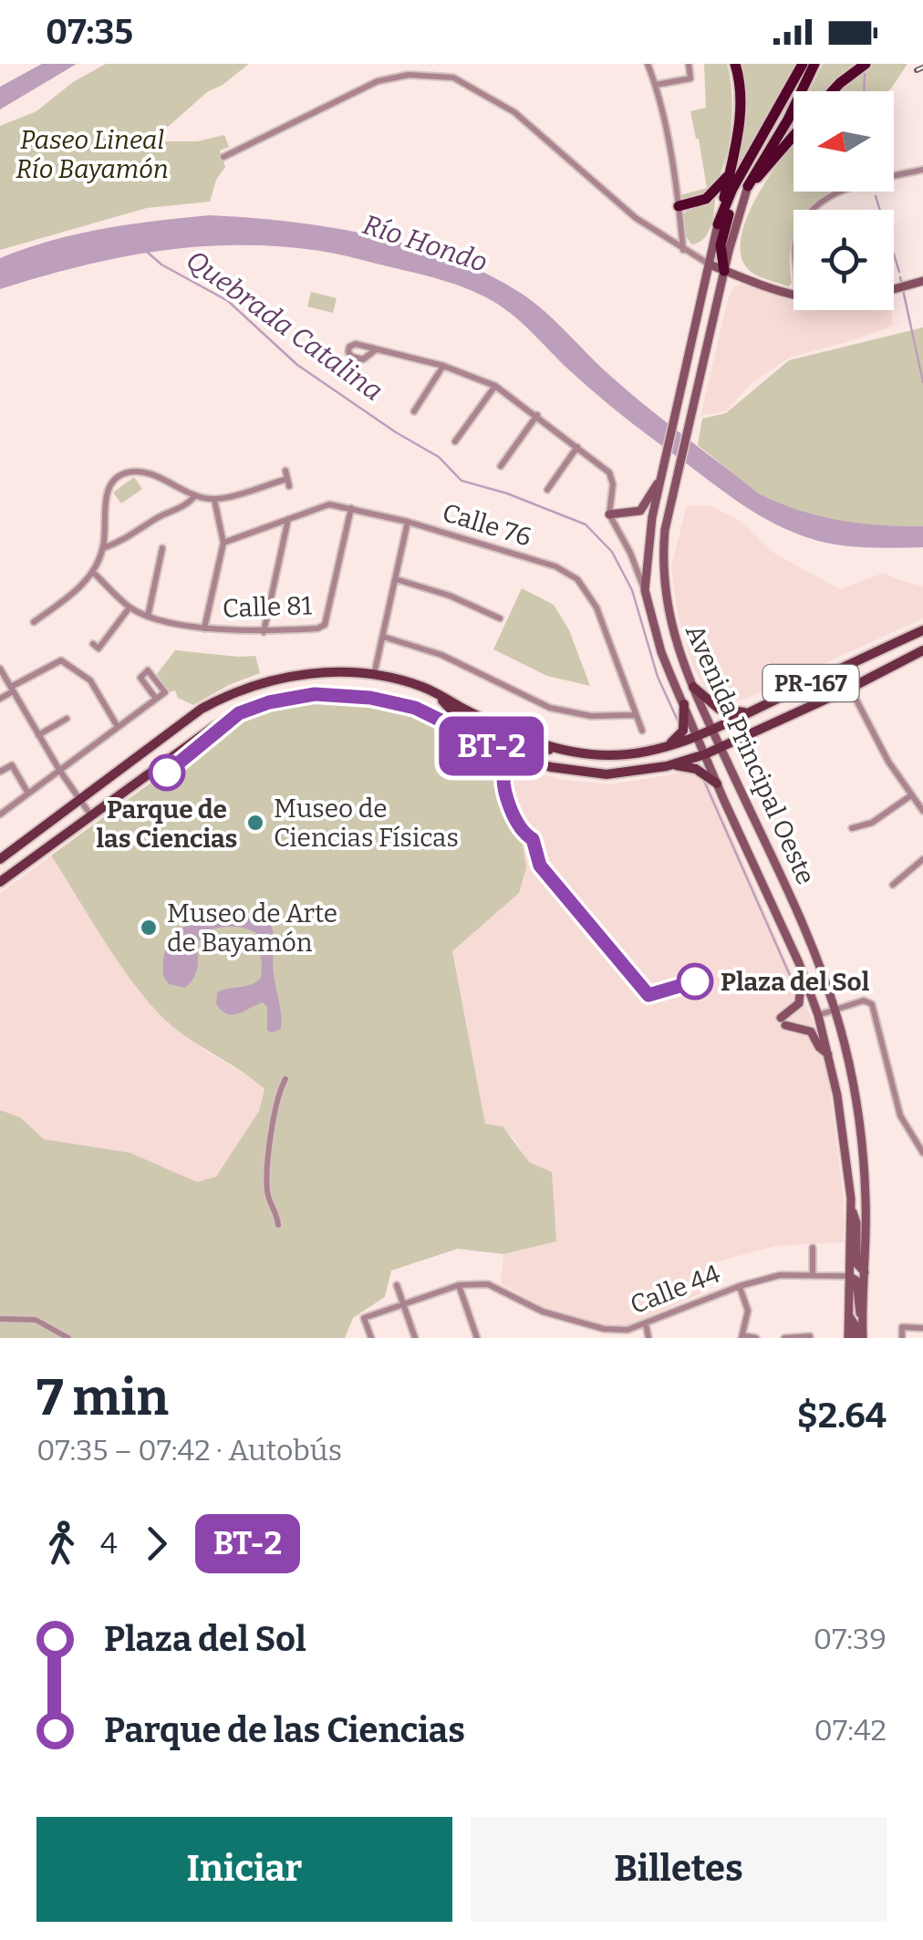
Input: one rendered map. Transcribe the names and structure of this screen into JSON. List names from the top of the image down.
{
  "streets": {
    "main road": ["PR-167", "Avenida Principal Oeste"],
    "street": ["Calle 76", "Calle 81", "Calle 44"]
  },
  "crossings": [
    ["Calle 76", "Calle 81"],
    ["PR-167", "Avenida Principal Oeste"],
    ["Avenida Principal Oeste", "Calle 44"]
  ],
  "water": ["Río Hondo", "Quebrada Catalina"],
  "parks": ["Paseo Lineal Río Bayamón"],
  "places": [
    "Parque de las Ciencias",
    "Museo de Ciencias Físicas",
    "Museo de Arte de Bayamón",
    "Plaza del Sol"
  ],
  "lines": ["bus line BT-2"],
  "north": "left",
  "page": {
    "status": "07:35",
    "on_map": "BT-2",
    "heading": ["7 min", "07:35 – 07:42 · Autobús", "$2.64"],
    "legs": ["4", "BT-2"],
    "list": [
      {
        "name": "Plaza del Sol",
        "value": "07:39"
      },
      {
        "name": "Parque de las Ciencias",
        "value": "07:42"
      }
    ],
    "buttons": ["Iniciar", "Billetes"]
  }
}
